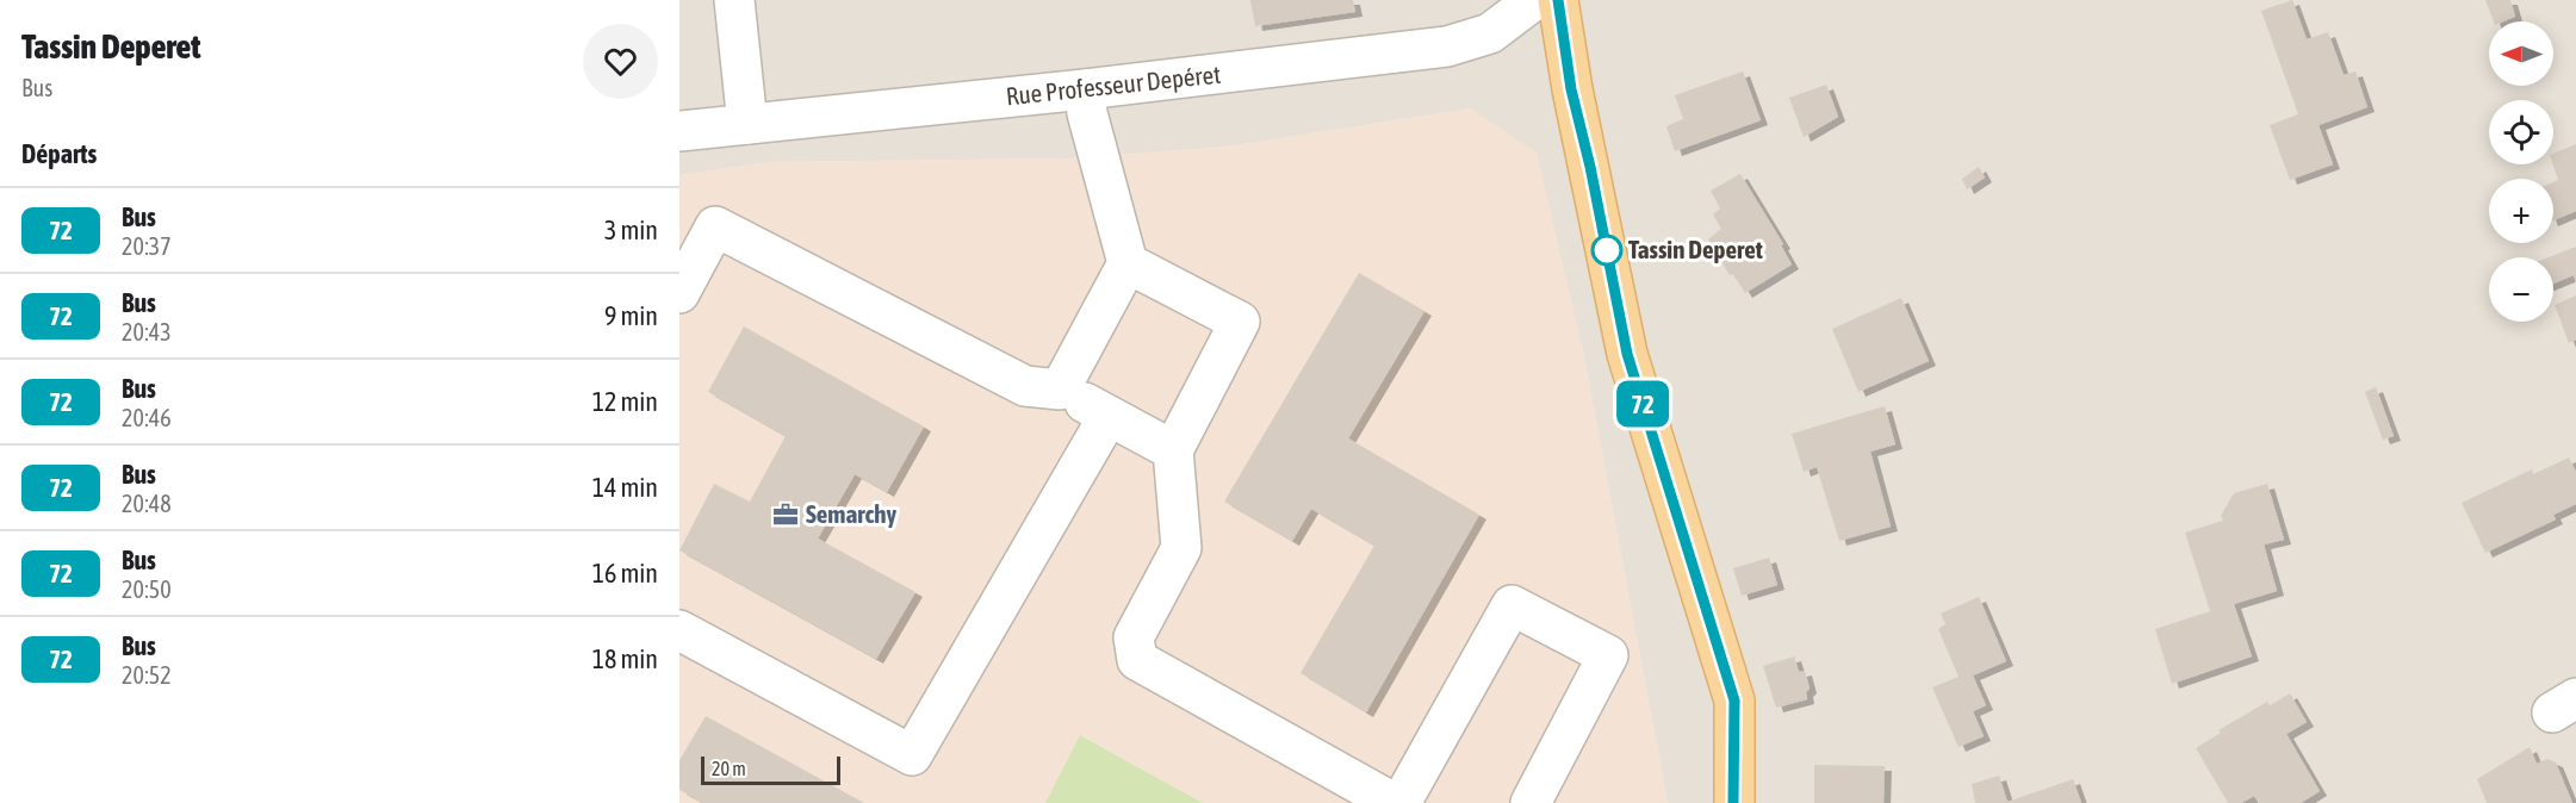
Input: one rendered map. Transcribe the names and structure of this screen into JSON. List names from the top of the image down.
{
  "streets": {
    "street": ["Rue Professeur Depéret"]
  },
  "places": {
    "other": ["Tassin Deperet"],
    "office": ["Semarchy"]
  },
  "lines": ["bus line 72"],
  "scale_bar": "20 m",
  "north": "left",
  "page": {
    "heading": [
      ["Tassin Deperet", "Bus"],
      "Départs"
    ],
    "on_map": "72",
    "map_buttons": ["+", "−"],
    "list": [
      {
        "mark": "72",
        "name": "Bus",
        "note": "20:37",
        "value": "3 min"
      },
      {
        "mark": "72",
        "name": "Bus",
        "note": "20:43",
        "value": "9 min"
      },
      {
        "mark": "72",
        "name": "Bus",
        "note": "20:46",
        "value": "12 min"
      },
      {
        "mark": "72",
        "name": "Bus",
        "note": "20:48",
        "value": "14 min"
      },
      {
        "mark": "72",
        "name": "Bus",
        "note": "20:50",
        "value": "16 min"
      },
      {
        "mark": "72",
        "name": "Bus",
        "note": "20:52",
        "value": "18 min"
      }
    ],
    "scale": "20 m"
  }
}
